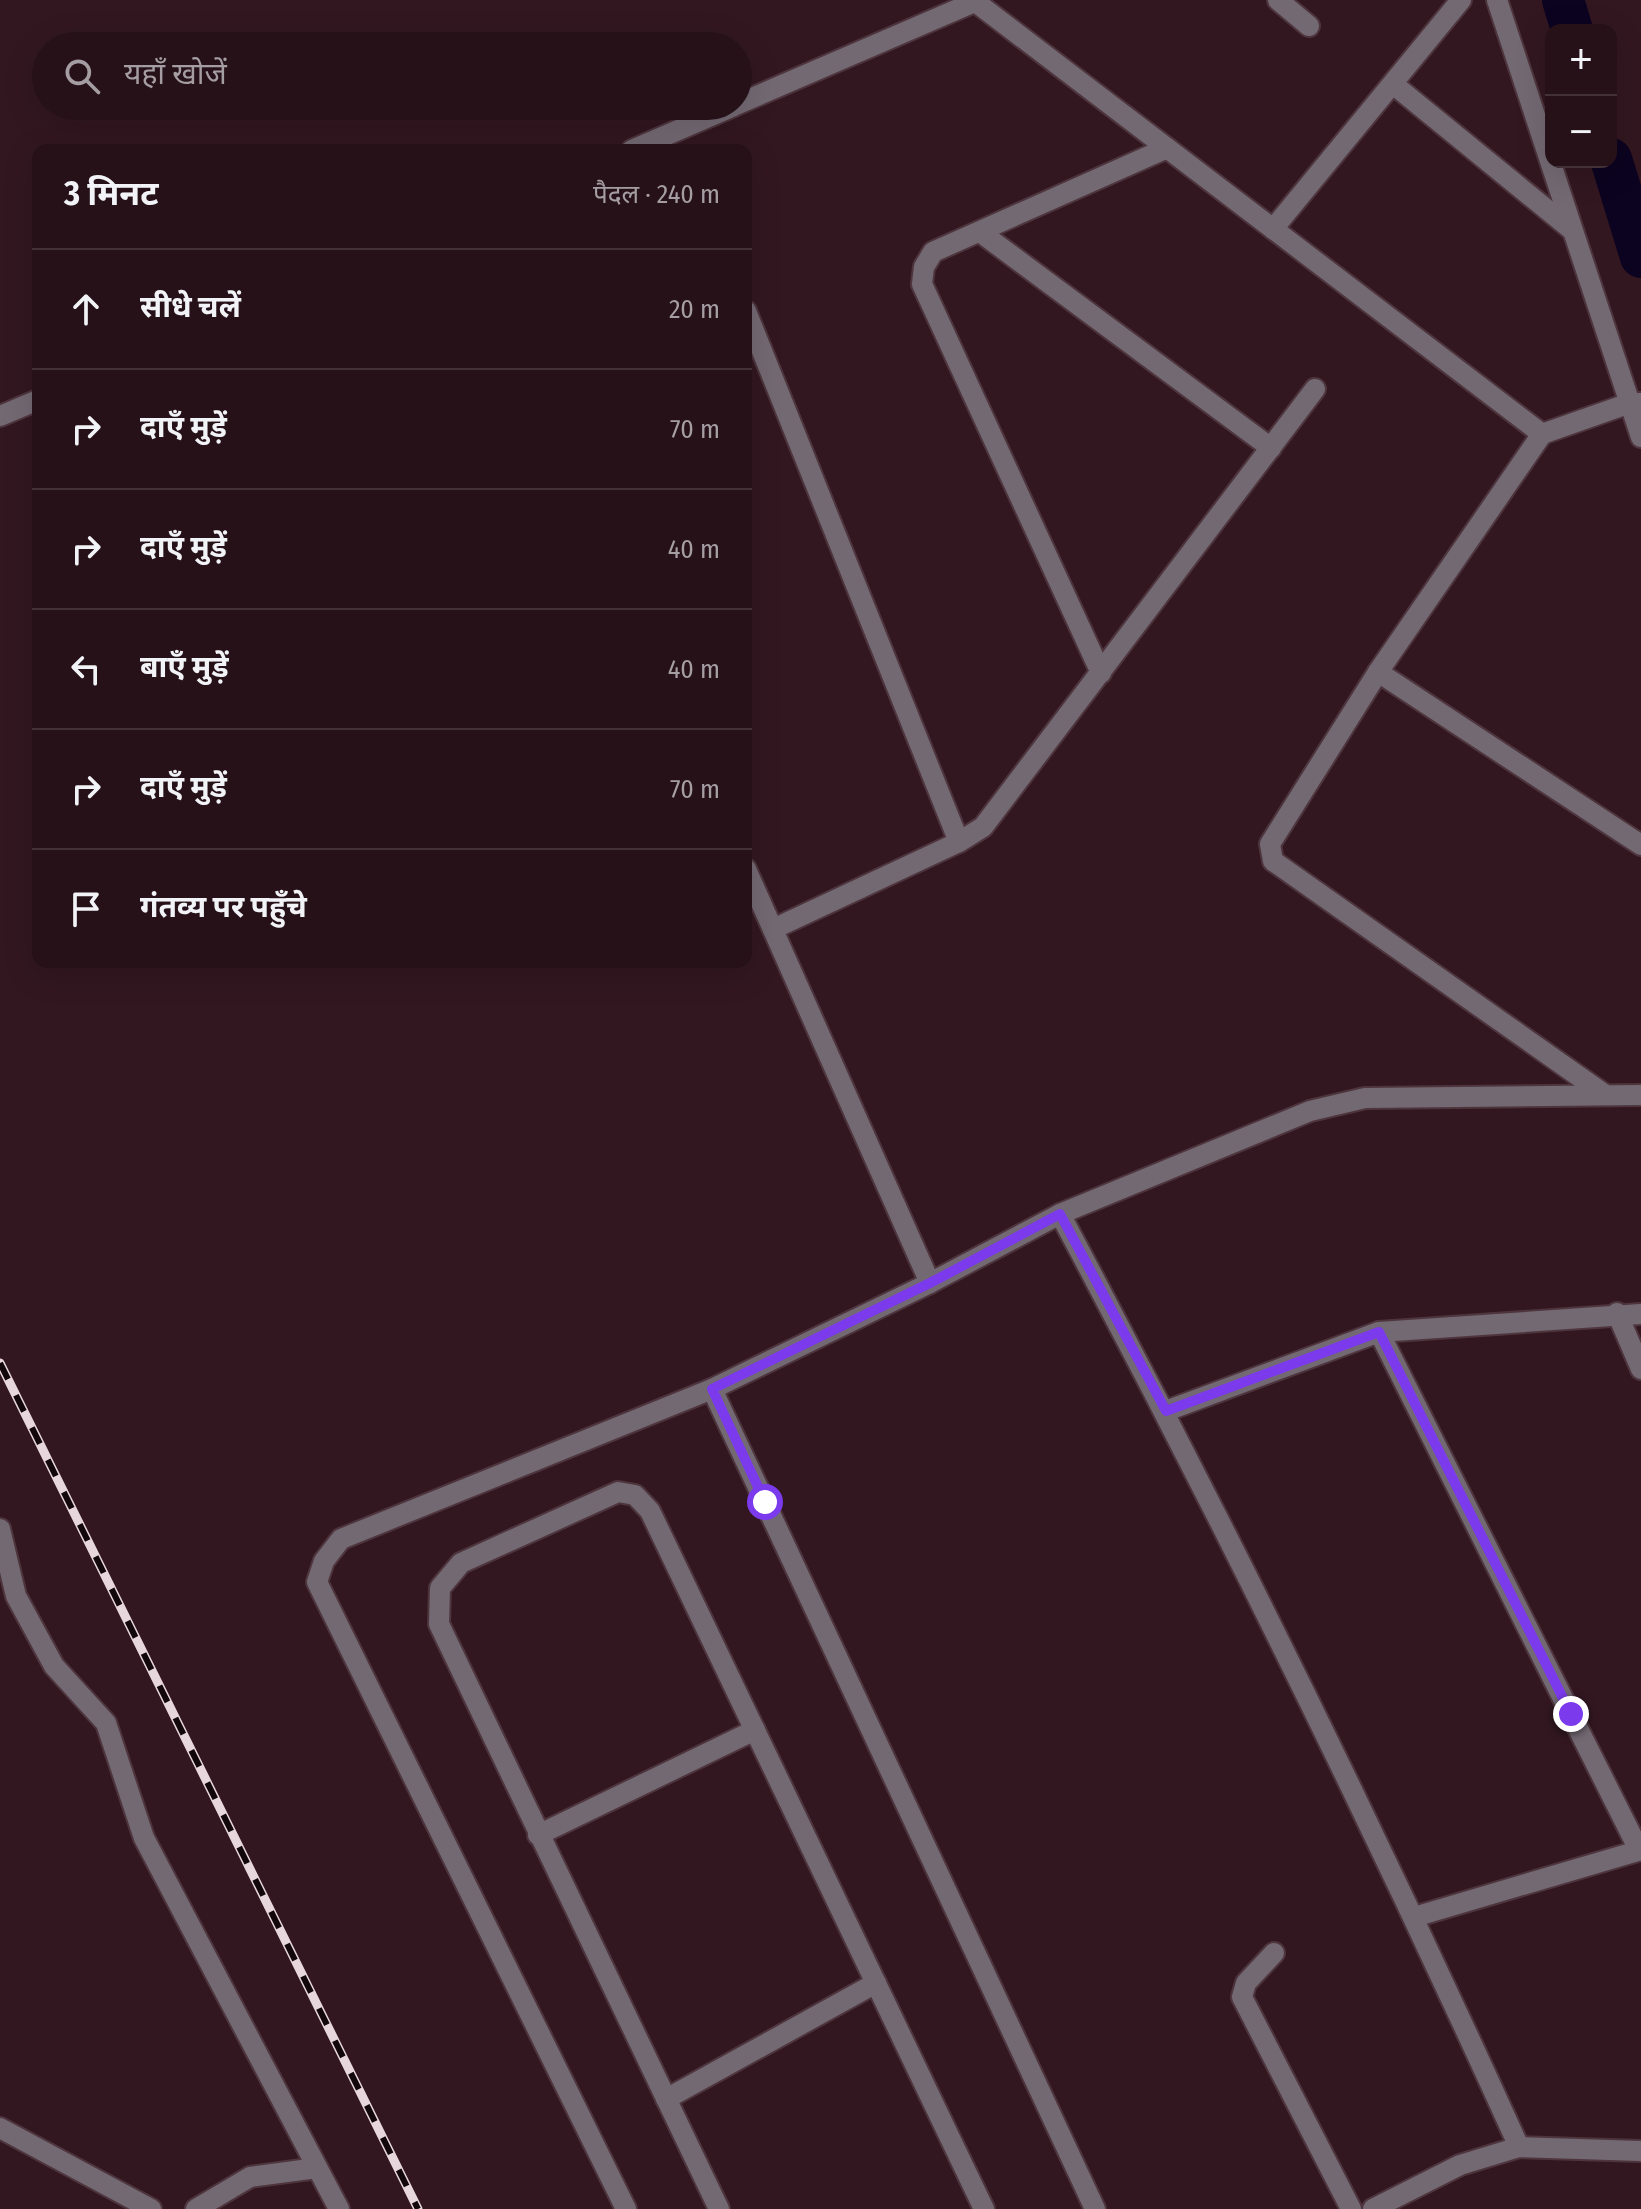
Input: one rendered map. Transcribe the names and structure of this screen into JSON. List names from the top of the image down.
{
  "page": {
    "map_buttons": ["+", "−"],
    "search": "यहाँ खोजें",
    "heading": ["3 मिनट", "पैदल · 240 m"],
    "list": [
      ["सीधे चलें", "20 m"],
      ["दाएँ मुड़ें", "70 m"],
      ["दाएँ मुड़ें", "40 m"],
      ["बाएँ मुड़ें", "40 m"],
      ["दाएँ मुड़ें", "70 m"],
      "गंतव्य पर पहुँचे"
    ]
  }
}
